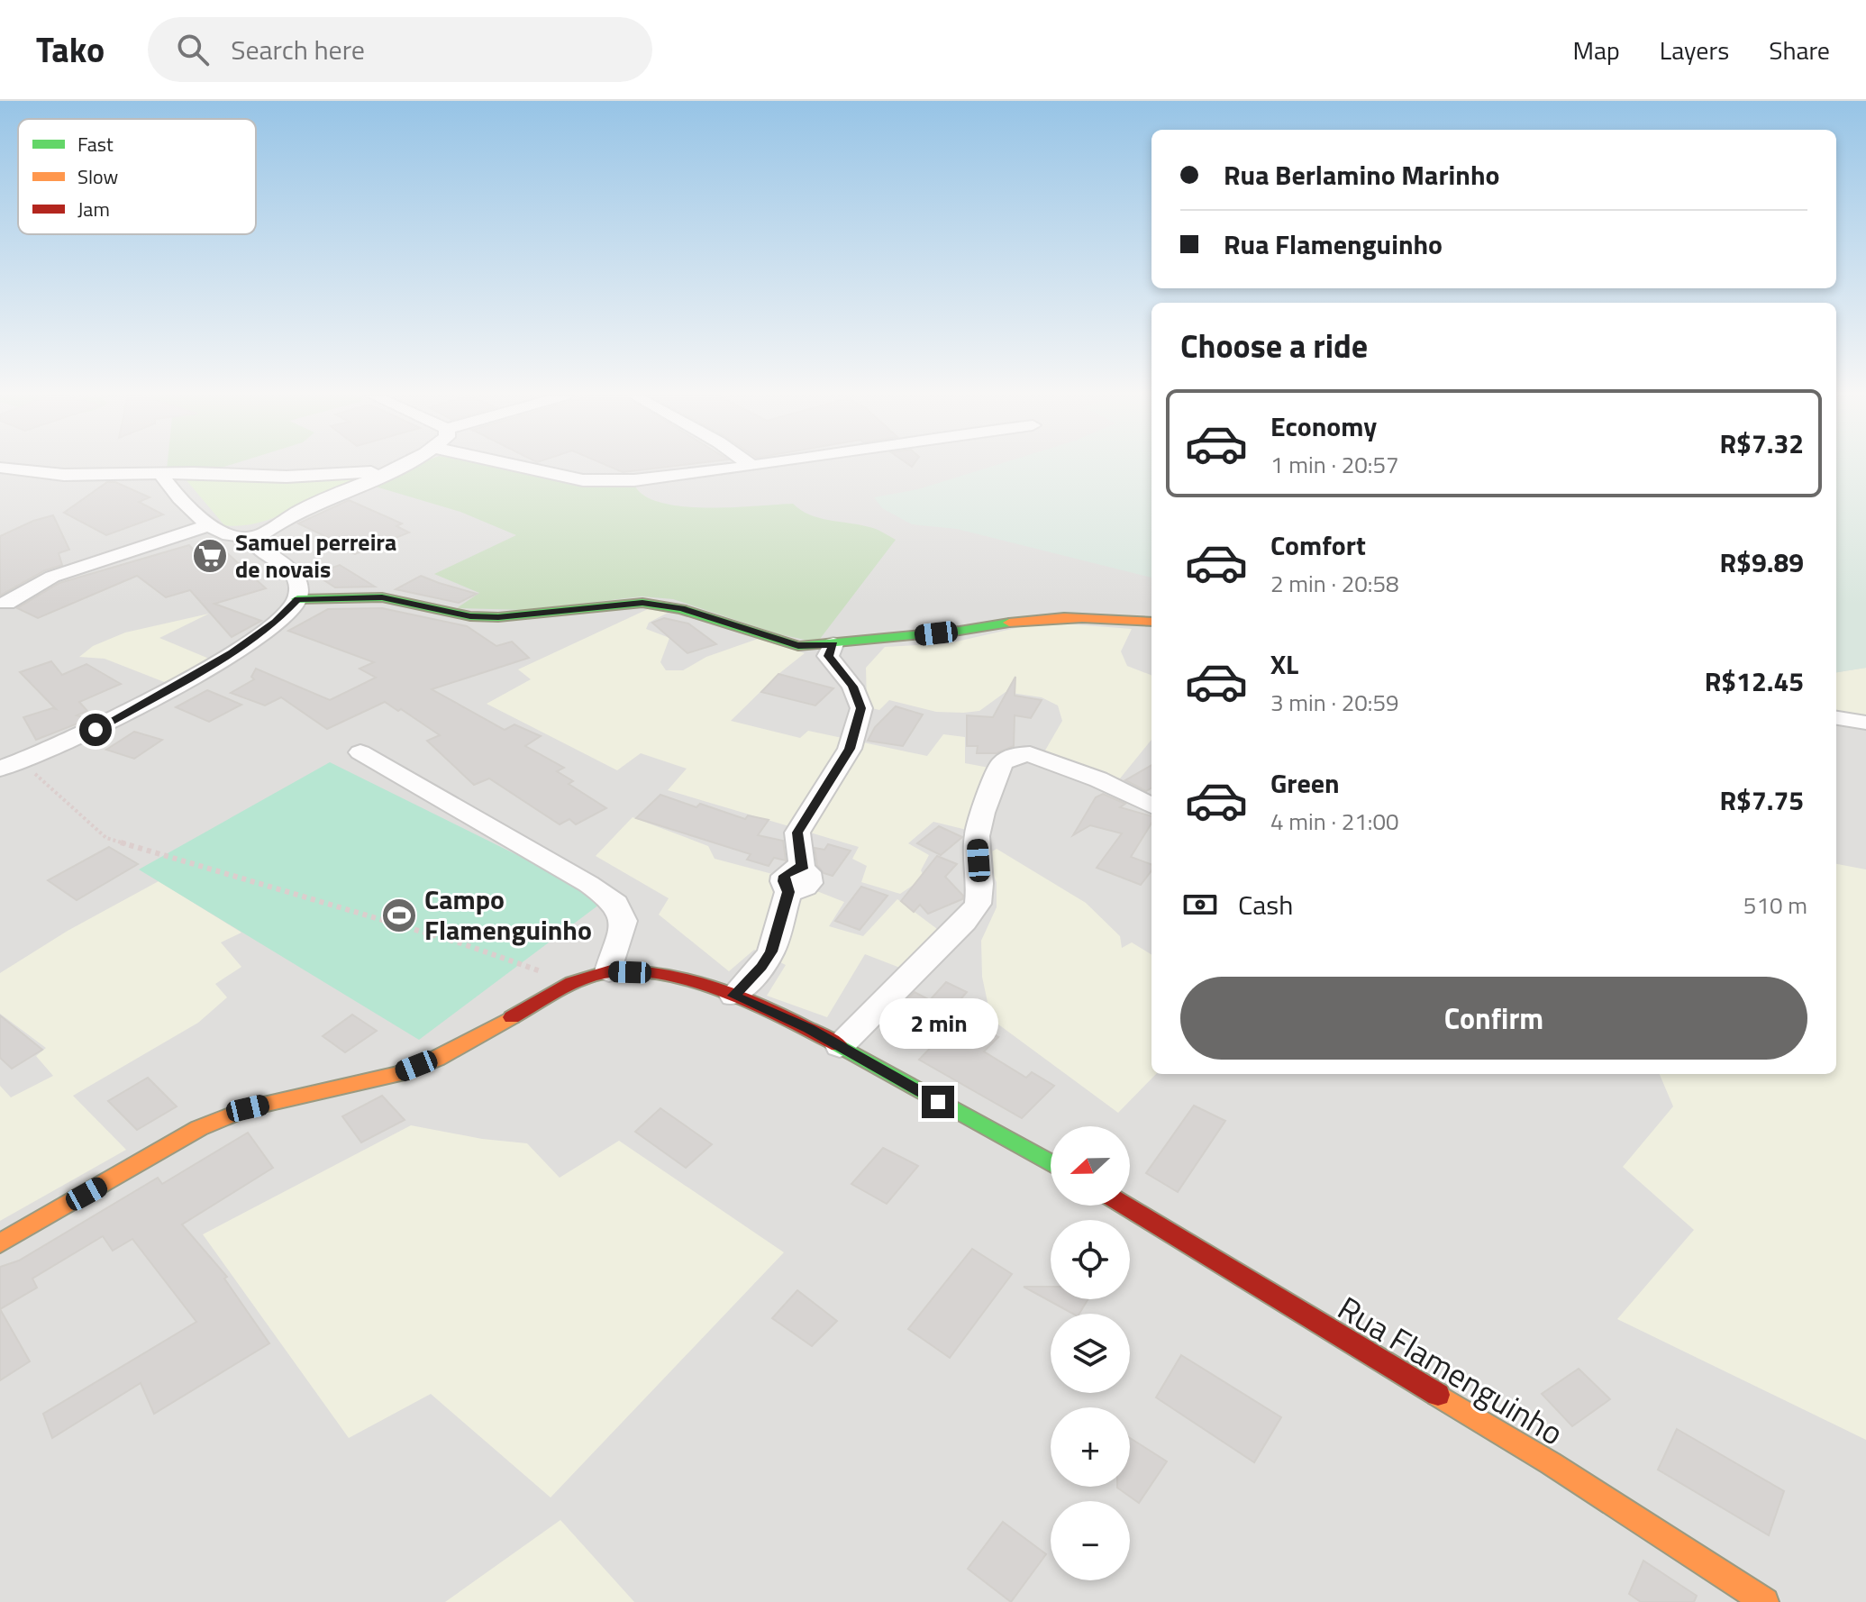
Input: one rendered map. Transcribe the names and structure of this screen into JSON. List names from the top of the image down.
{
  "streets": {
    "street": ["Rua Flamenguinho"]
  },
  "places": {
    "supermarket": ["Samuel perreira de novais"],
    "sports": ["Campo Flamenguinho"]
  },
  "legend": ["Fast", "Slow", "Jam"],
  "north": "left",
  "page": {
    "header": "Tako",
    "search": "Search here",
    "nav": ["Map", "Layers", "Share"],
    "banner": ["Rua Berlamino Marinho", "Rua Flamenguinho"],
    "heading": "Choose a ride",
    "list": [
      {
        "name": "Economy",
        "note": "1 min · 20:57",
        "value": "R$7.32"
      },
      {
        "name": "Comfort",
        "note": "2 min · 20:58",
        "value": "R$9.89"
      },
      {
        "name": "XL",
        "note": "3 min · 20:59",
        "value": "R$12.45"
      },
      {
        "name": "Green",
        "note": "4 min · 21:00",
        "value": "R$7.75"
      }
    ],
    "pay": ["Cash", "510 m"],
    "buttons": "Confirm",
    "bubble": "2 min",
    "map_buttons": ["+", "−"]
  }
}
